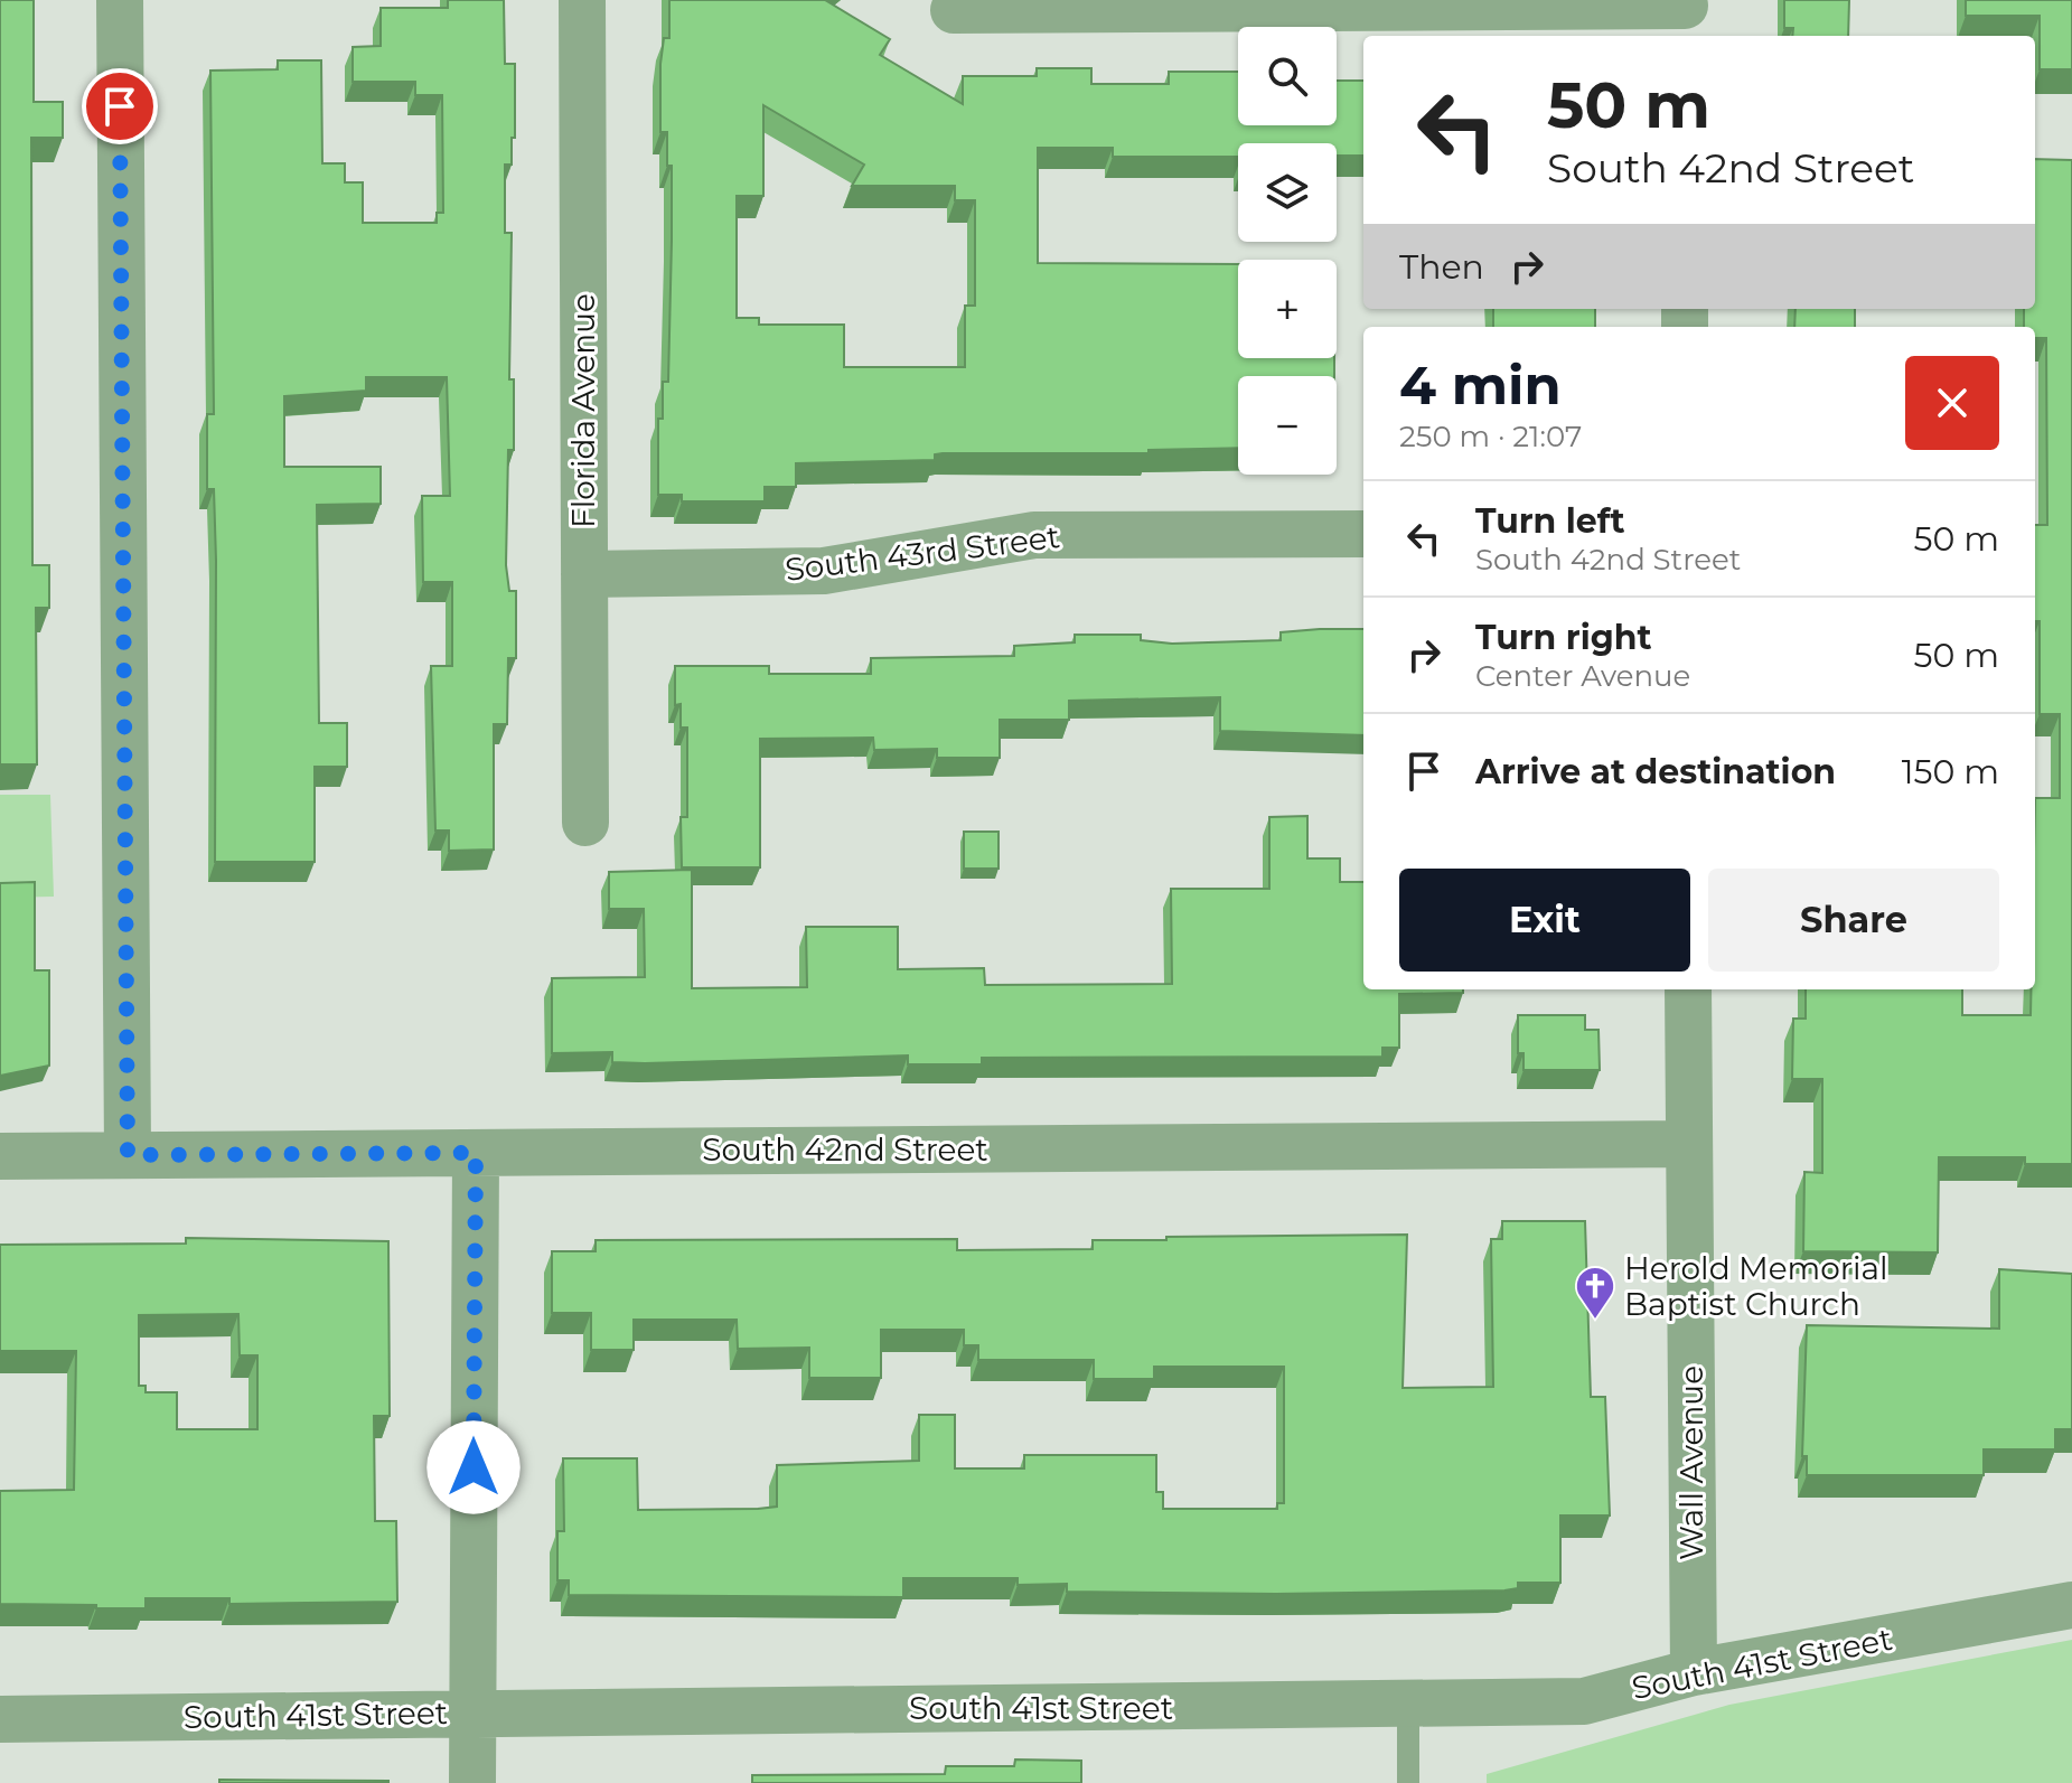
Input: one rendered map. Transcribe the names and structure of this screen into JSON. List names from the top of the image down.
{
  "streets": {
    "street": [
      "Florida Avenue",
      "South 43rd Street",
      "South 42nd Street",
      "Wall Avenue",
      "South 41st Street"
    ]
  },
  "crossings": [
    ["Florida Avenue", "South 43rd Street"],
    ["South 42nd Street", "Wall Avenue"],
    ["Wall Avenue", "South 41st Street"]
  ],
  "places": {
    "church": ["Herold Memorial Baptist Church"]
  },
  "page": {
    "map_buttons": ["+", "−"],
    "turn": ["50 m", "South 42nd Street"],
    "then": "Then",
    "heading": ["4 min", "250 m · 21:07"],
    "list": [
      {
        "name": "Turn left",
        "note": "South 42nd Street",
        "value": "50 m"
      },
      {
        "name": "Turn right",
        "note": "Center Avenue",
        "value": "50 m"
      },
      {
        "name": "Arrive at destination",
        "value": "150 m"
      }
    ],
    "buttons": ["Exit", "Share"]
  }
}
